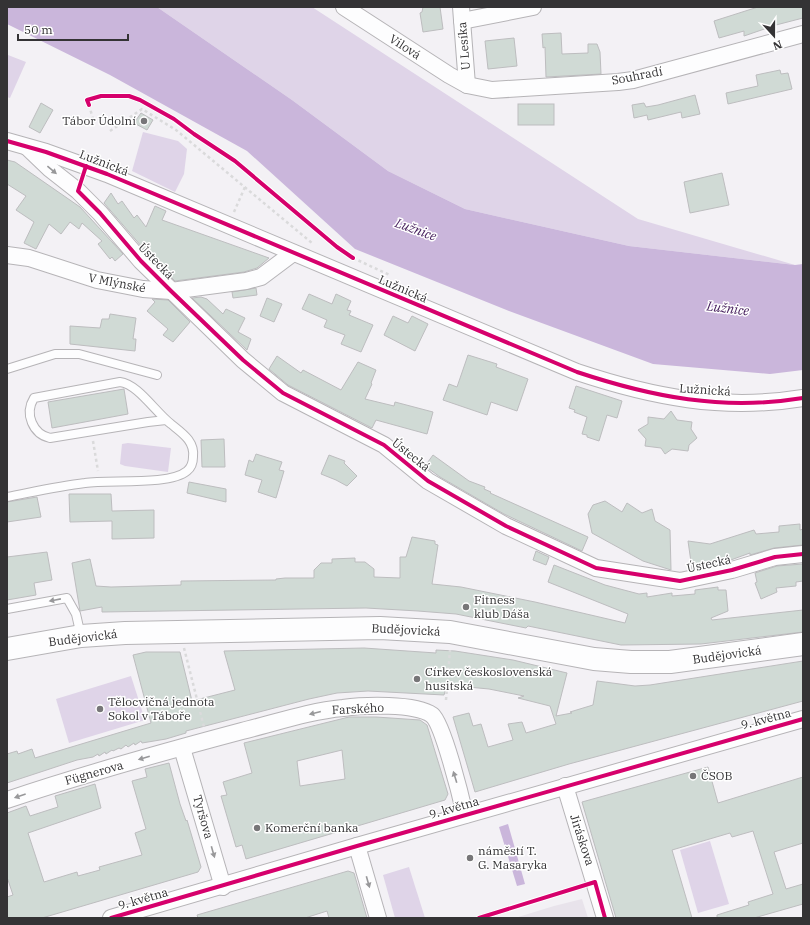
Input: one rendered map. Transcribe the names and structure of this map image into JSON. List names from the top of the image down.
{
  "streets": {
    "main road": ["Budějovická"],
    "street": [
      "U Lesíka",
      "Vilová",
      "Souhradí",
      "Lužnická",
      "Ústecká",
      "V Mlýnské",
      "Farského",
      "9. května",
      "Fügnerova",
      "Tyršova",
      "Jiráskova"
    ]
  },
  "crossings": [
    ["U Lesíka", "Vilová"],
    ["U Lesíka", "Souhradí"],
    ["Vilová", "Souhradí"],
    ["Lužnická", "Ústecká"],
    ["Lužnická", "V Mlýnské"],
    ["Ústecká", "V Mlýnské"],
    ["Farského", "9. května"],
    ["Farského", "Fügnerova"],
    ["Farského", "Tyršova"],
    ["9. května", "Tyršova"],
    ["9. května", "Jiráskova"],
    ["Fügnerova", "Tyršova"]
  ],
  "one_way": ["Farského", "Fügnerova", "Tyršova"],
  "water": ["Lužnice"],
  "places": [
    "Tábor Údolní",
    "Fitness klub Dáša",
    "Církev československá husitská",
    "Tělocvičná jednota Sokol v Táboře",
    "ČSOB",
    "Komerční banka",
    "náměstí T. G. Masaryka"
  ],
  "scale_bar": "50 m",
  "north": "bottom"
}
